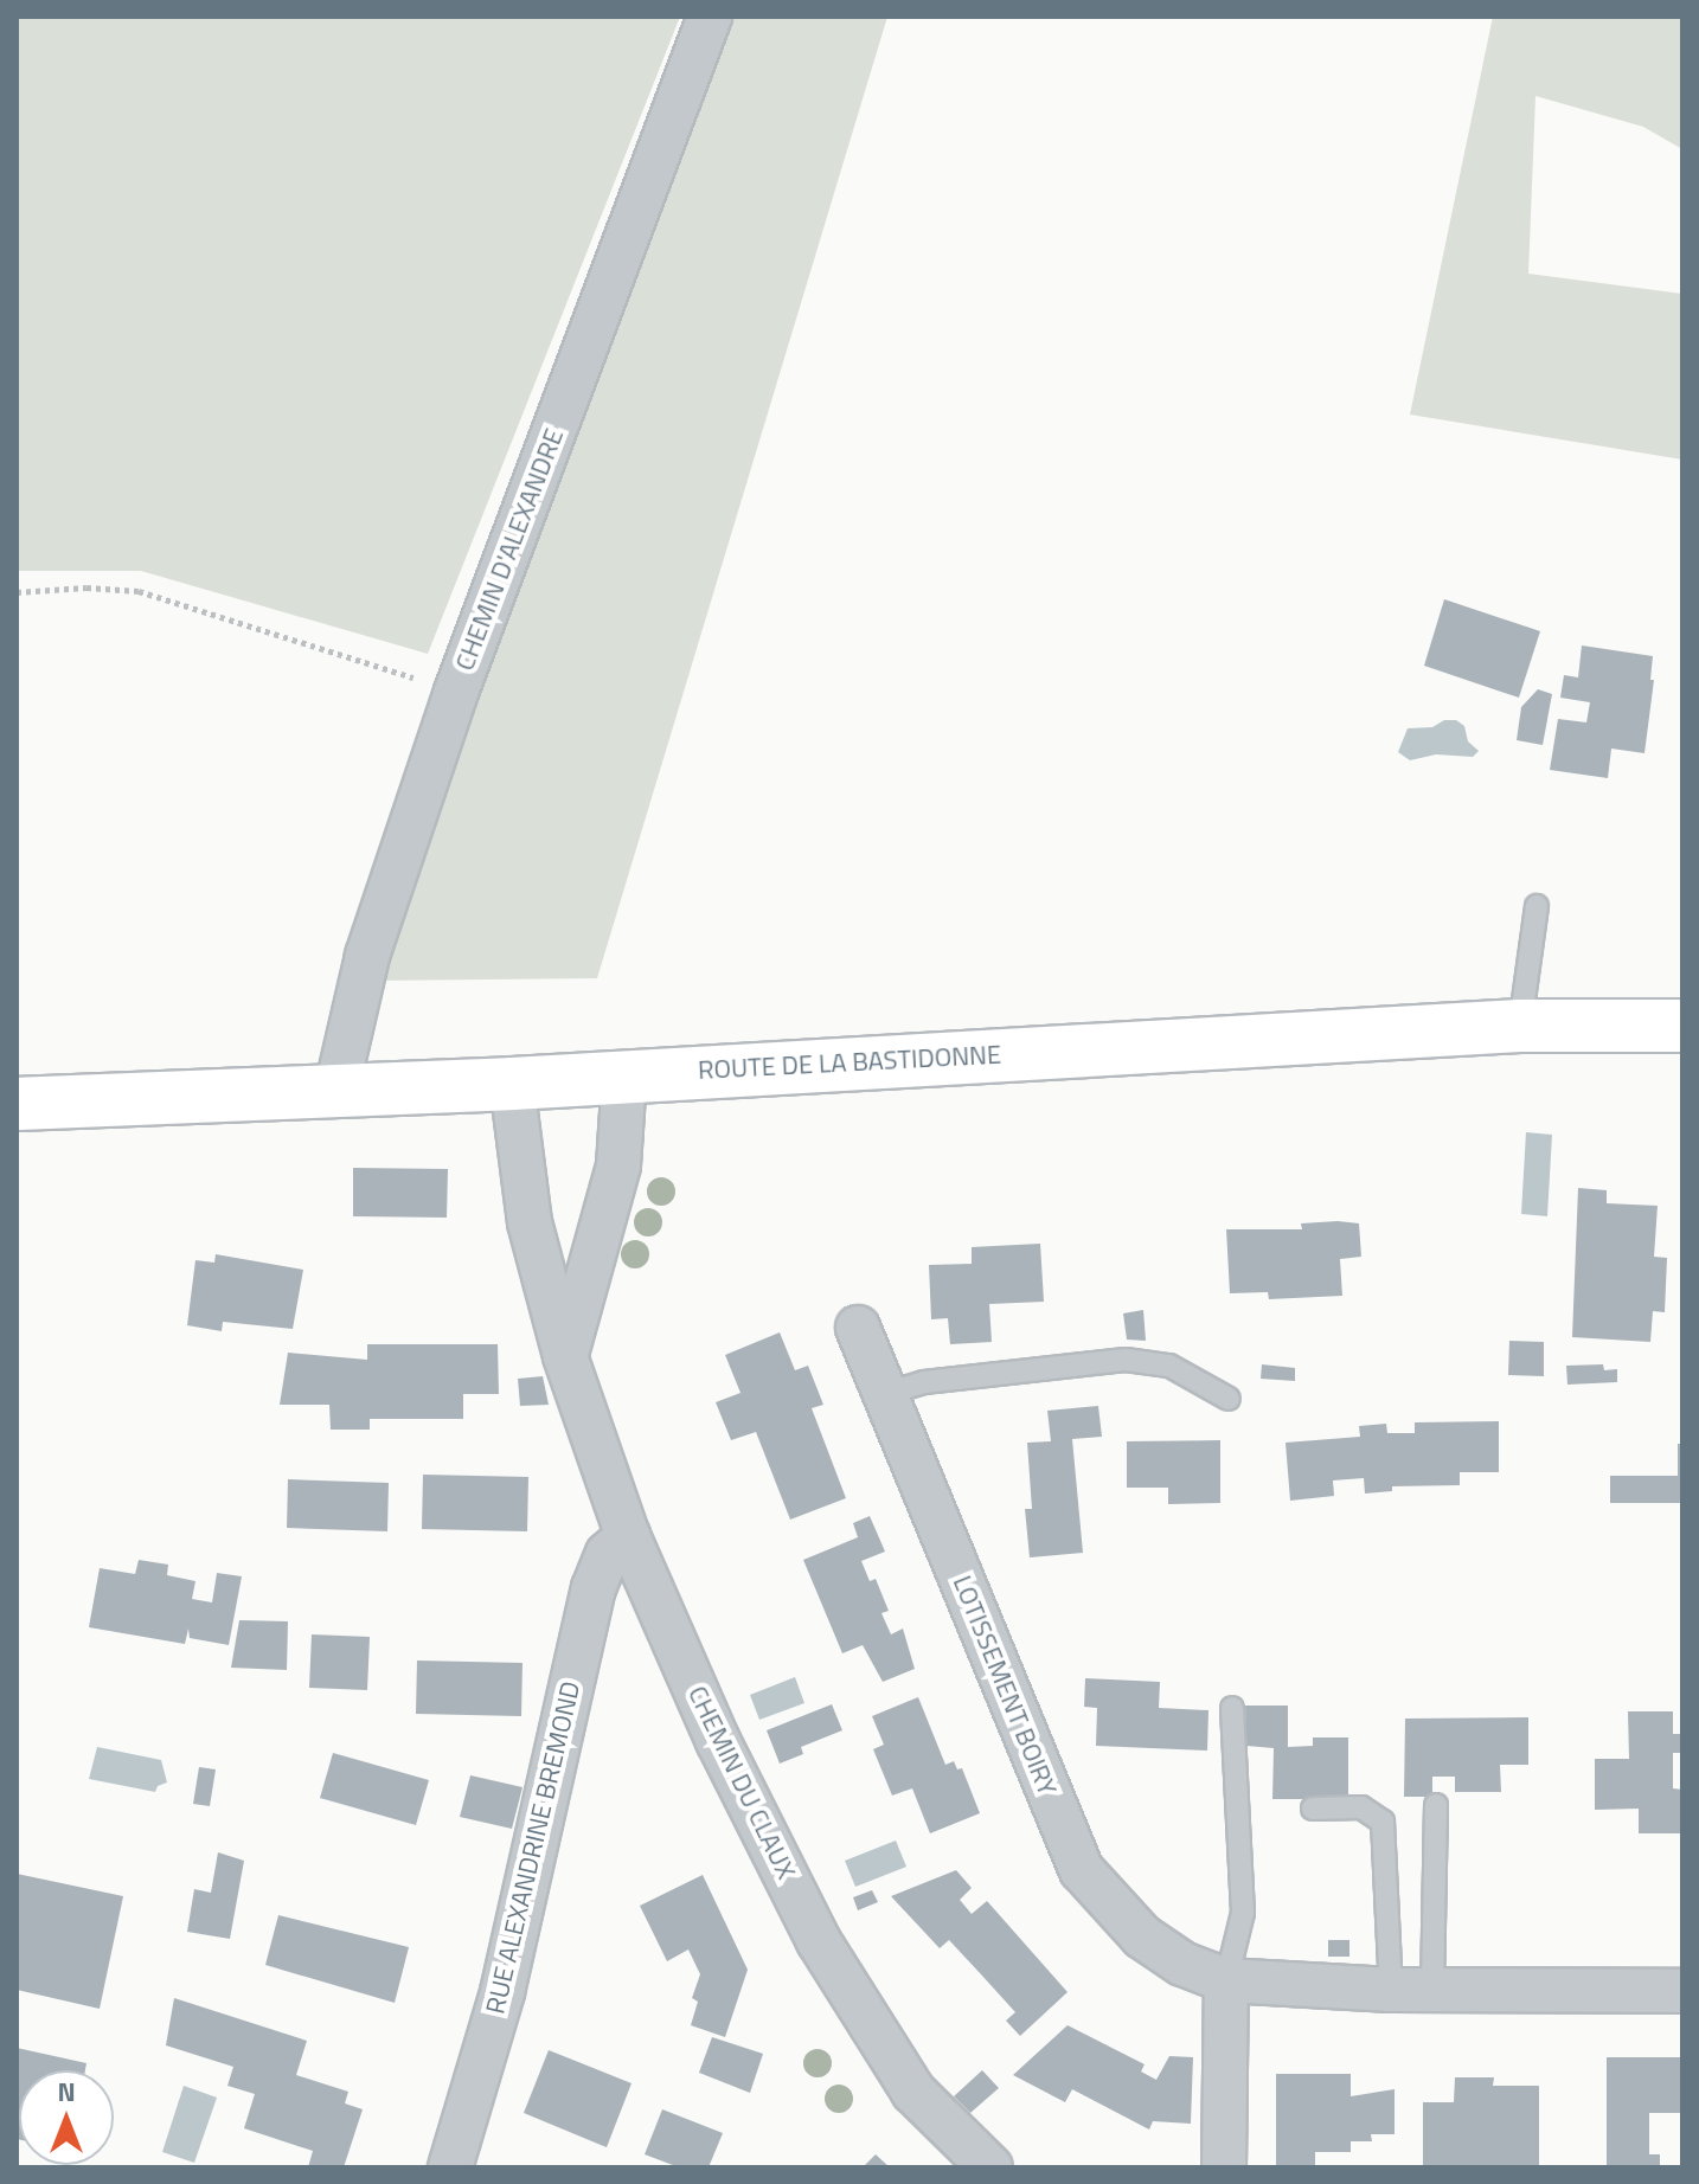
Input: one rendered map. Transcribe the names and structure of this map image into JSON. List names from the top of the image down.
{
  "streets": {
    "main road": ["ROUTE DE LA BASTIDONNE"],
    "street": [
      "CHEMIN D'ALEXANDRE",
      "LOTISSEMENT BOIRY",
      "CHEMIN DU CLAUX",
      "RUE ALEXANDRINE BREMOND"
    ]
  },
  "crossings": [
    ["CHEMIN D'ALEXANDRE", "ROUTE DE LA BASTIDONNE"],
    ["ROUTE DE LA BASTIDONNE", "CHEMIN DU CLAUX"],
    ["CHEMIN DU CLAUX", "RUE ALEXANDRINE BREMOND"]
  ],
  "north": "top"
}
